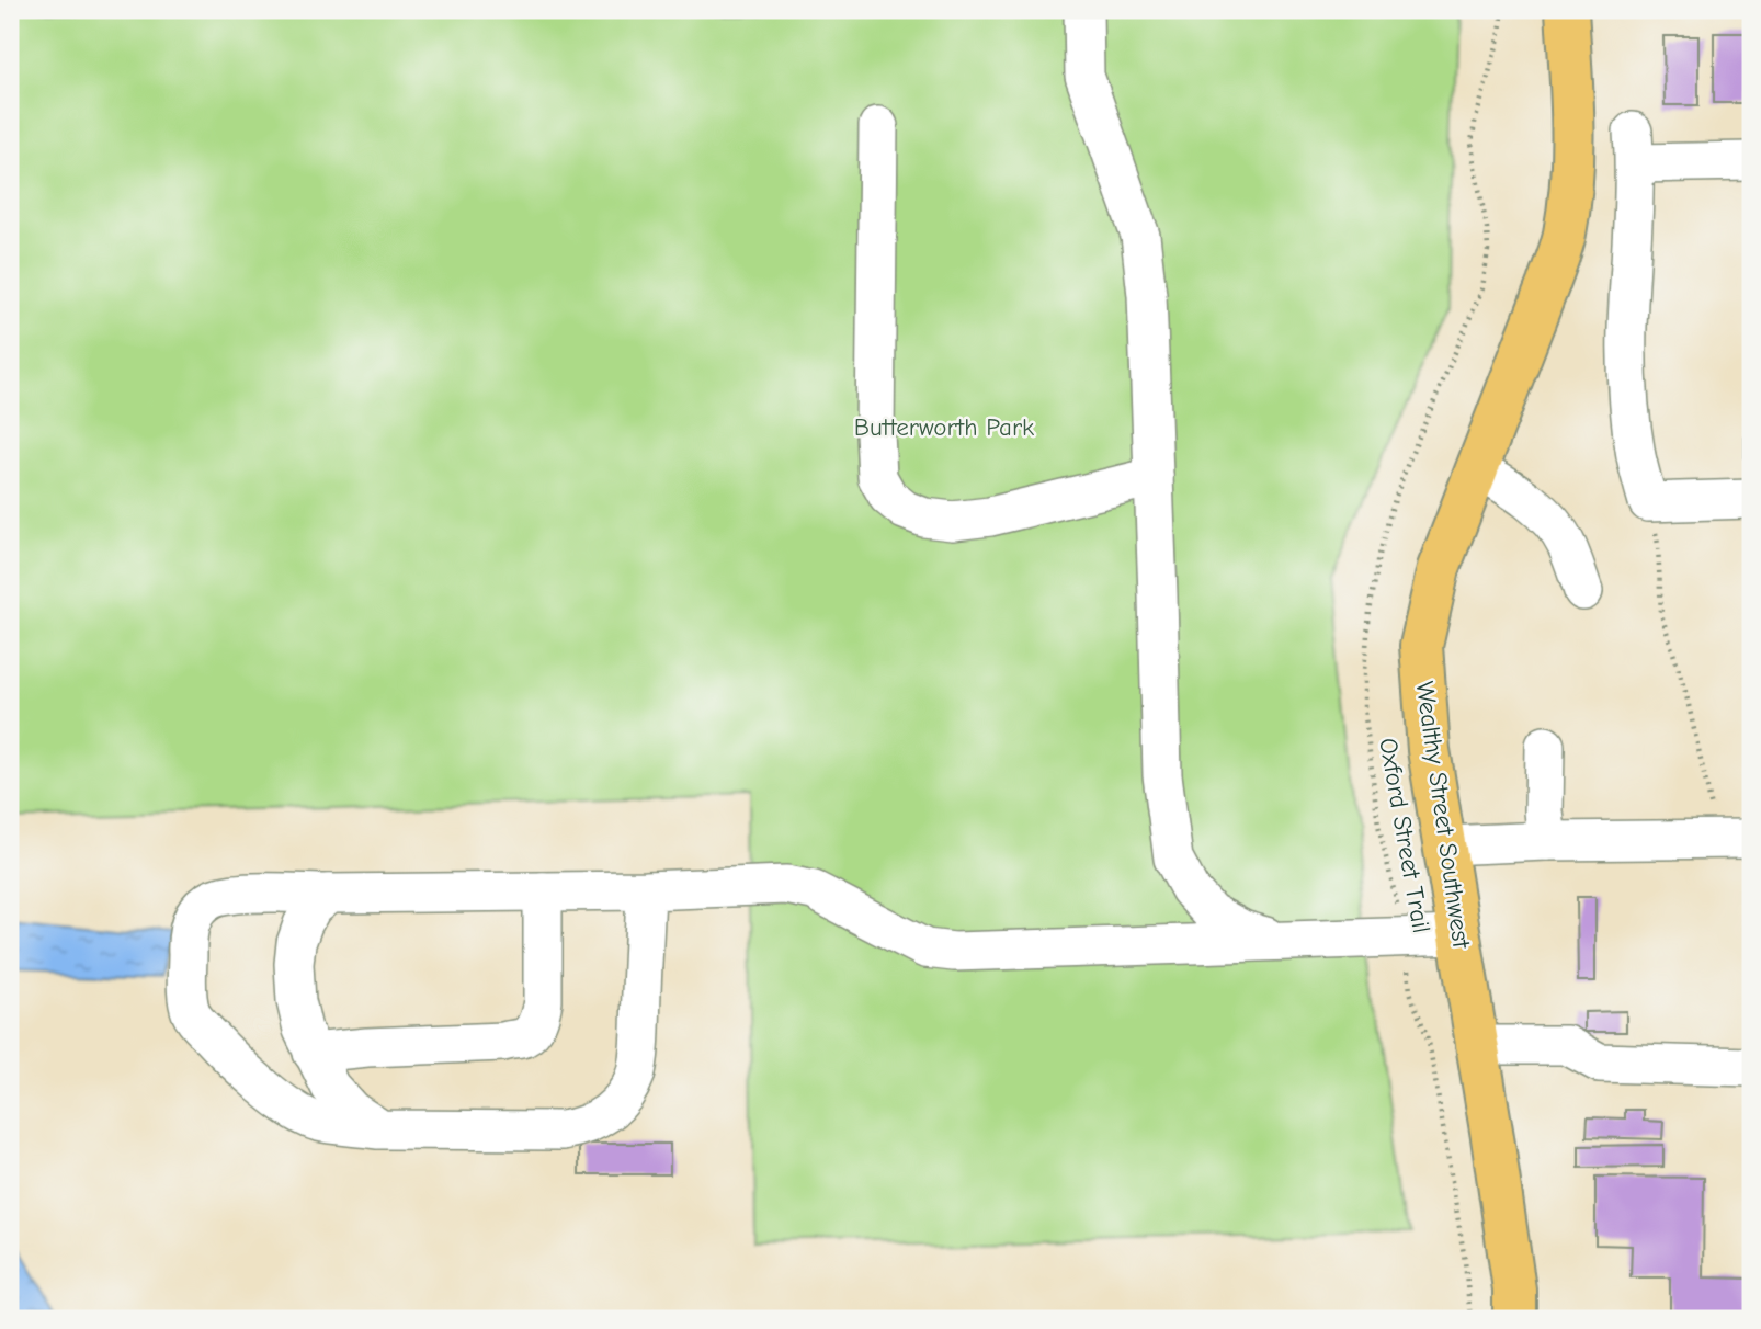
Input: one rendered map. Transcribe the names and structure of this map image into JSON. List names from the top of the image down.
{
  "streets": {
    "main road": ["Wealthy Street Southwest"],
    "path": ["Oxford Street Trail"]
  },
  "parks": ["Butterworth Park"]
}
